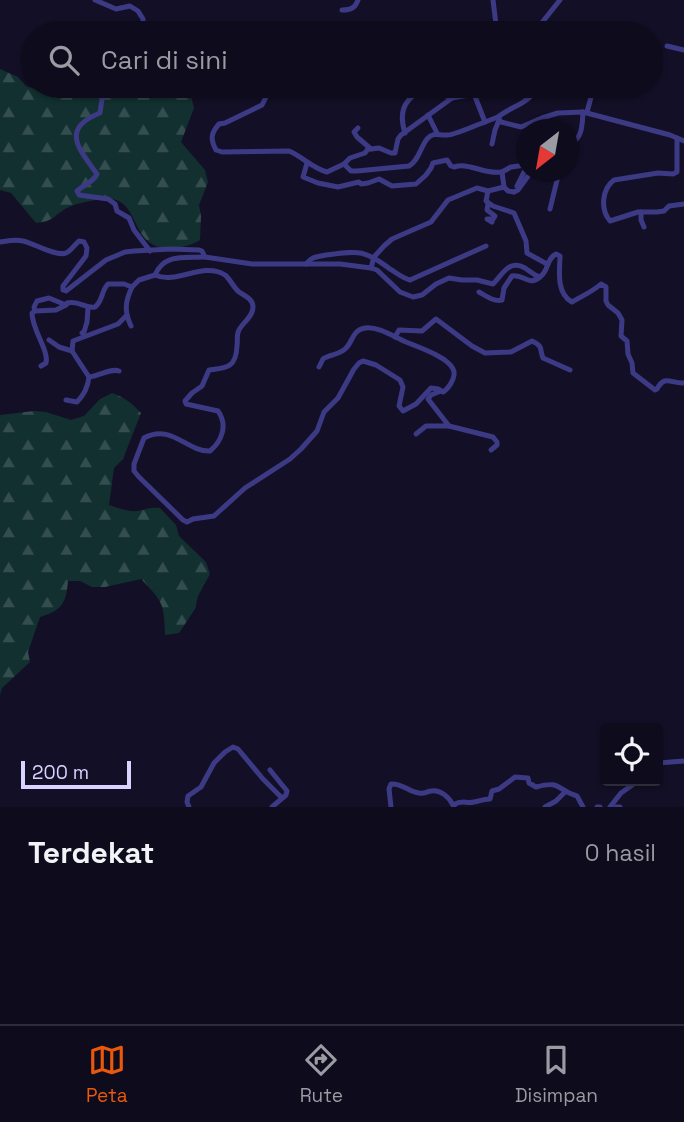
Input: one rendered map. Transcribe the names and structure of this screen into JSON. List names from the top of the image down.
{
  "scale_bar": "200 m",
  "north": "bottom left",
  "page": {
    "search": "Cari di sini",
    "scale": "200 m",
    "heading": ["Terdekat", "0 hasil"],
    "nav": ["Peta", "Rute", "Disimpan"]
  }
}
